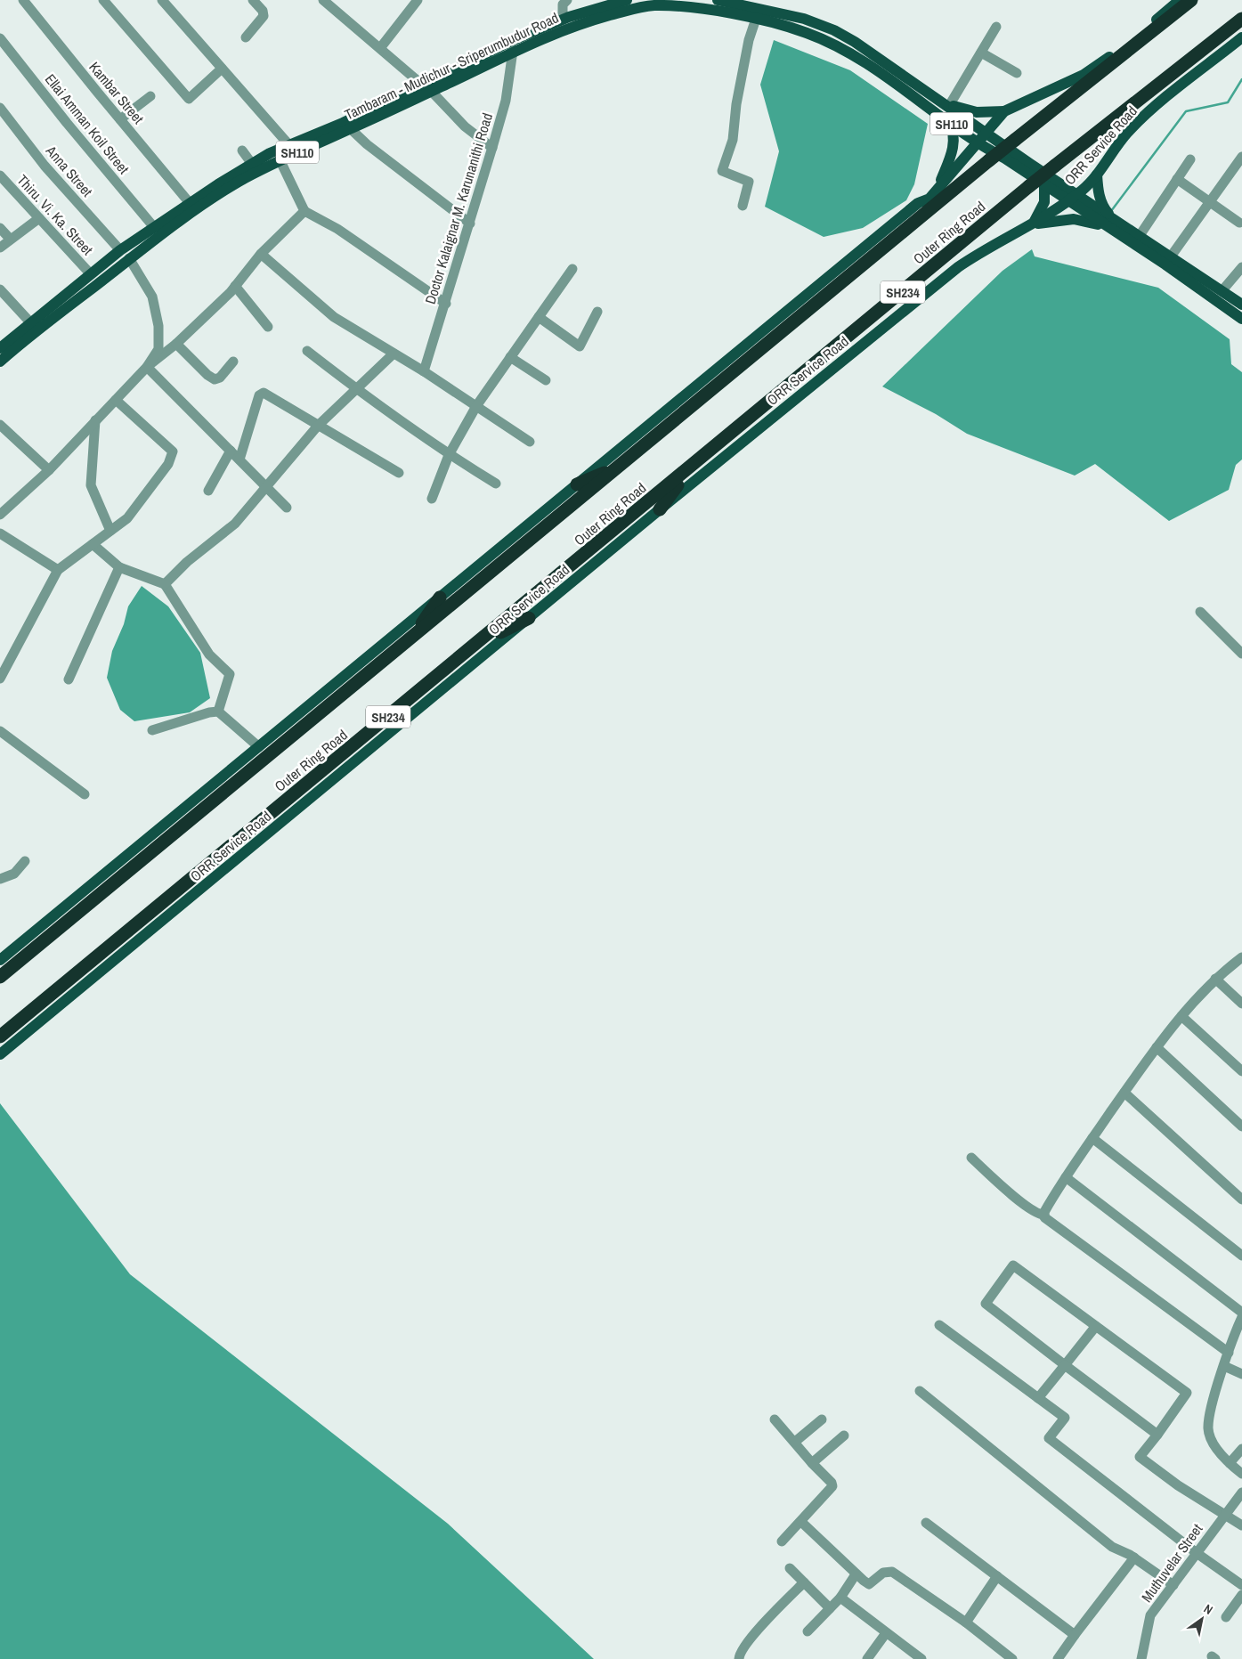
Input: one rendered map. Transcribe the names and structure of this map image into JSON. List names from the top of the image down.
{
  "streets": {
    "highway": ["Outer Ring Road", "SH234"],
    "main road": ["Tambaram - Mudichur - Sriperumbudur Road", "SH110", "ORR Service Road"],
    "street": [
      "Kambar Street",
      "Ellai Amman Koil Street",
      "Anna Street",
      "Doctor Kalaignar M. Karunanithi Road",
      "Thiru. Vi. Ka. Street",
      "Muthuvelar Street"
    ]
  },
  "crossings": [
    ["Tambaram - Mudichur - Sriperumbudur Road", "Kambar Street"],
    ["Tambaram - Mudichur - Sriperumbudur Road", "Ellai Amman Koil Street"],
    ["Tambaram - Mudichur - Sriperumbudur Road", "ORR Service Road"],
    ["Tambaram - Mudichur - Sriperumbudur Road", "Anna Street"],
    ["Tambaram - Mudichur - Sriperumbudur Road", "Doctor Kalaignar M. Karunanithi Road"],
    ["Tambaram - Mudichur - Sriperumbudur Road", "Thiru. Vi. Ka. Street"]
  ],
  "north": "top right"
}
